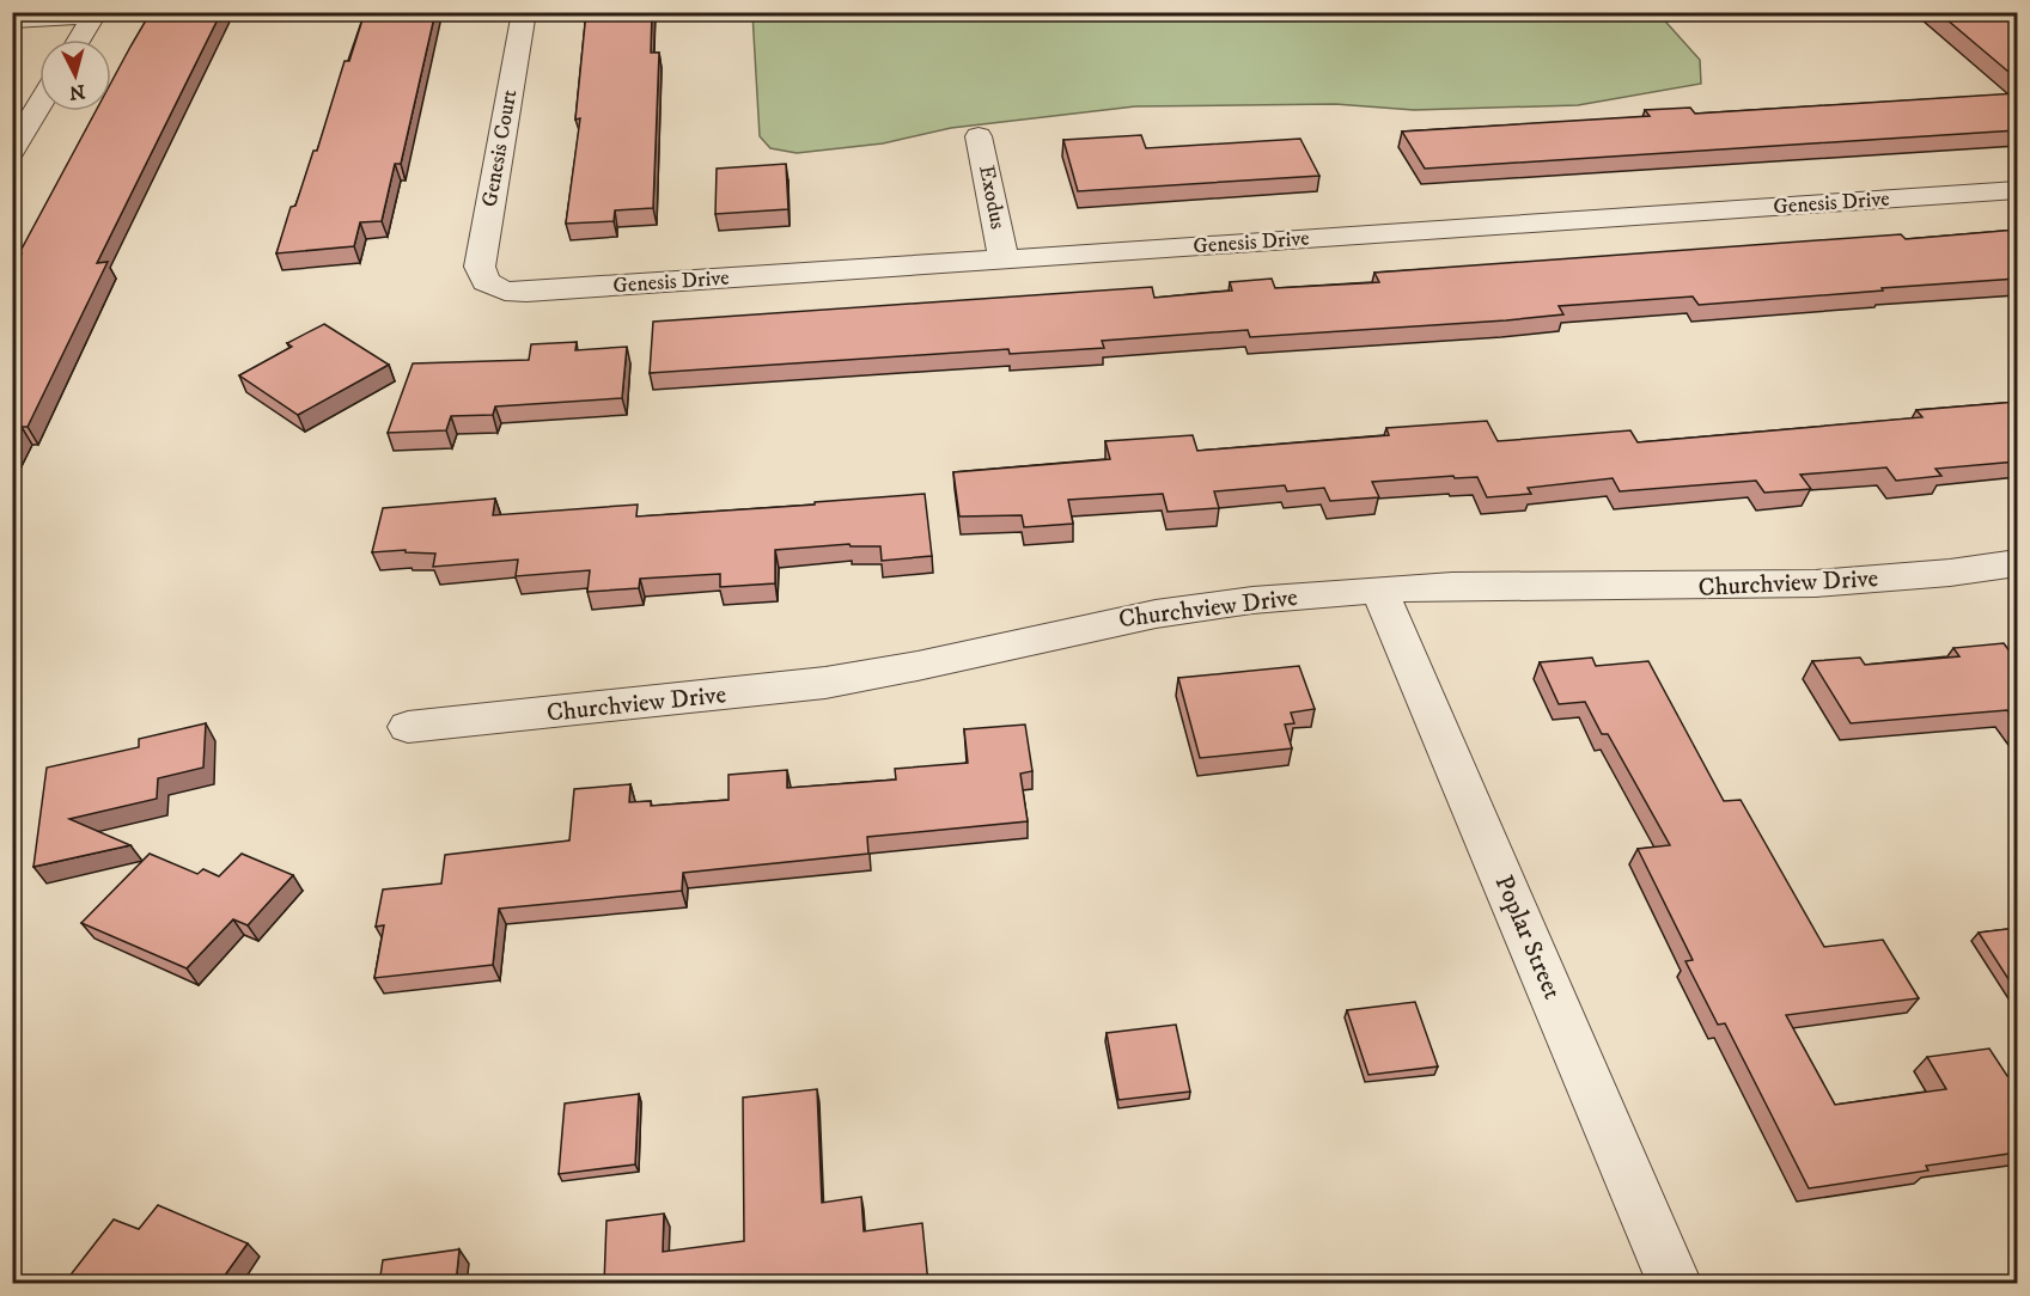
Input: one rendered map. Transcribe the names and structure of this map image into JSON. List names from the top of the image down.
{
  "streets": {
    "street": [
      "Genesis Court",
      "Exodus",
      "Genesis Drive",
      "Churchview Drive",
      "Poplar Street"
    ]
  },
  "crossings": [
    ["Genesis Court", "Genesis Drive"],
    ["Exodus", "Genesis Drive"],
    ["Churchview Drive", "Poplar Street"]
  ],
  "north": "bottom"
}
